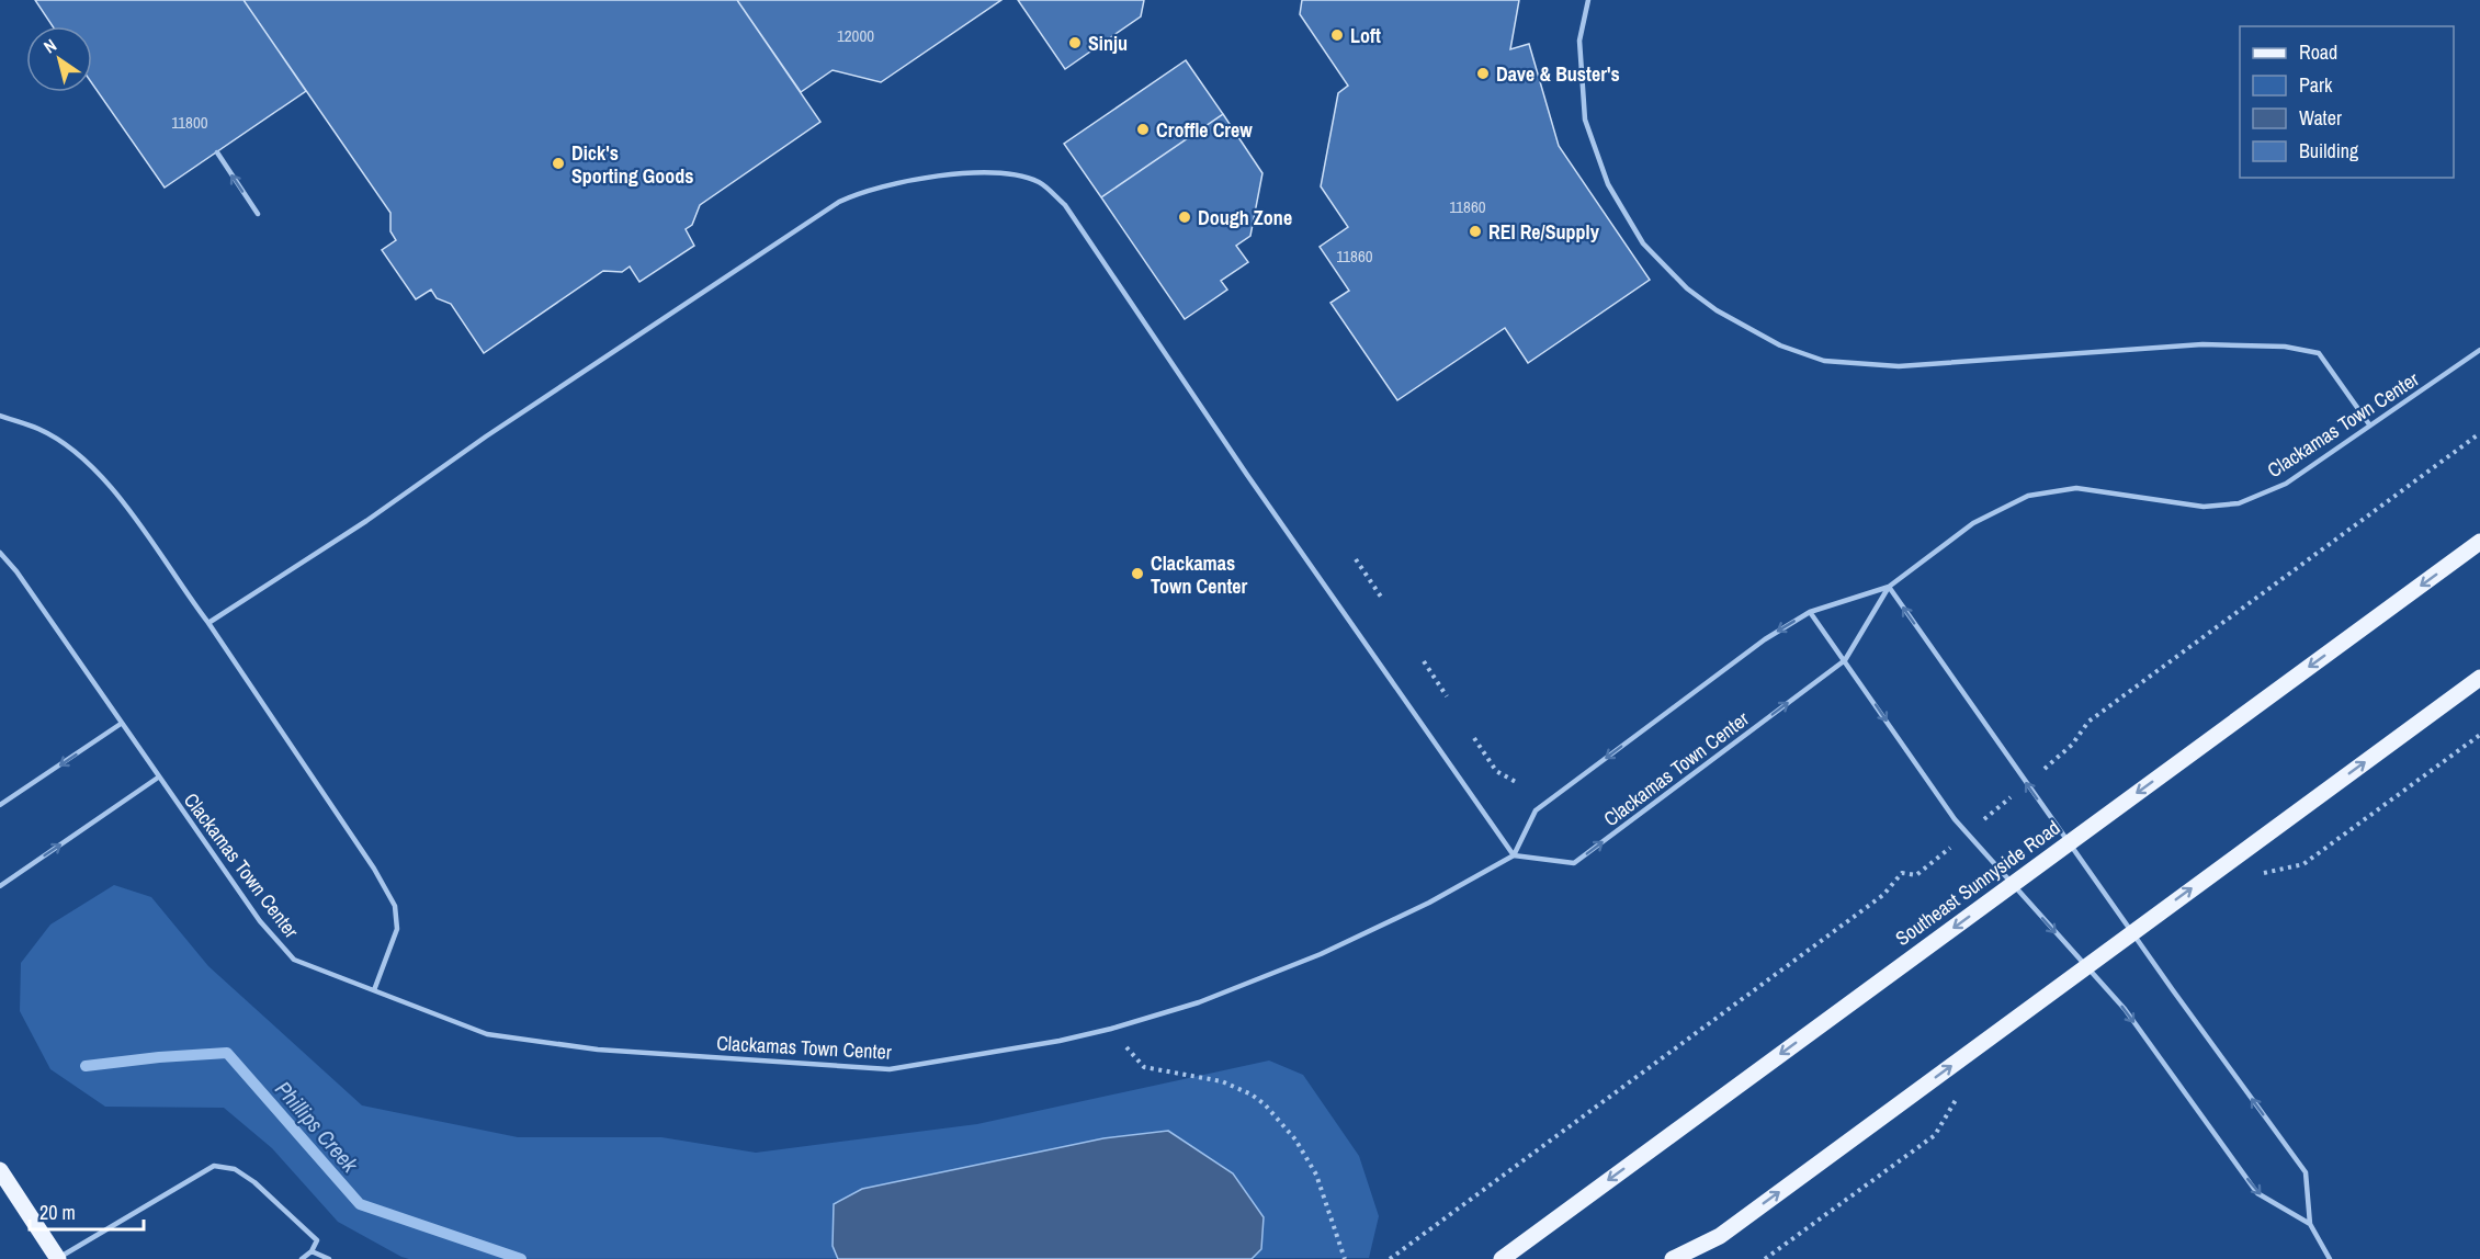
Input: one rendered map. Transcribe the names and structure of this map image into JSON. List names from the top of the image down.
{
  "streets": {
    "main road": ["Southeast Sunnyside Road"],
    "lane": ["Clackamas Town Center"]
  },
  "water": ["Phillips Creek"],
  "places": [
    "Loft",
    "Sinju",
    "Dave & Buster's",
    "Croffle Crew",
    "Dick's Sporting Goods",
    "Dough Zone",
    "REI Re/Supply",
    "Clackamas Town Center"
  ],
  "house_numbers": [
    "12000",
    "11800",
    "11860",
    "11860"
  ],
  "legend": [
    "Road",
    "Park",
    "Water",
    "Building"
  ],
  "scale_bar": "20 m",
  "north": "top left"
}
